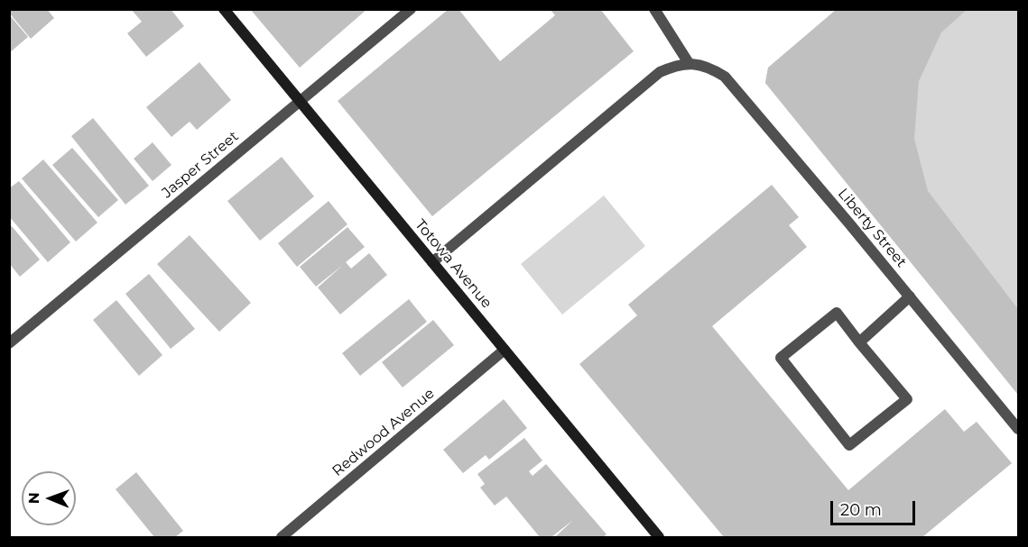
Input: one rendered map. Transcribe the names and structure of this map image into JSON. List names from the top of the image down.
{
  "streets": {
    "street": [
      "Jasper Street",
      "Liberty Street",
      "Totowa Avenue",
      "Redwood Avenue"
    ]
  },
  "crossings": [
    ["Jasper Street", "Totowa Avenue"],
    ["Totowa Avenue", "Redwood Avenue"]
  ],
  "scale_bar": "20 m",
  "north": "left"
}
